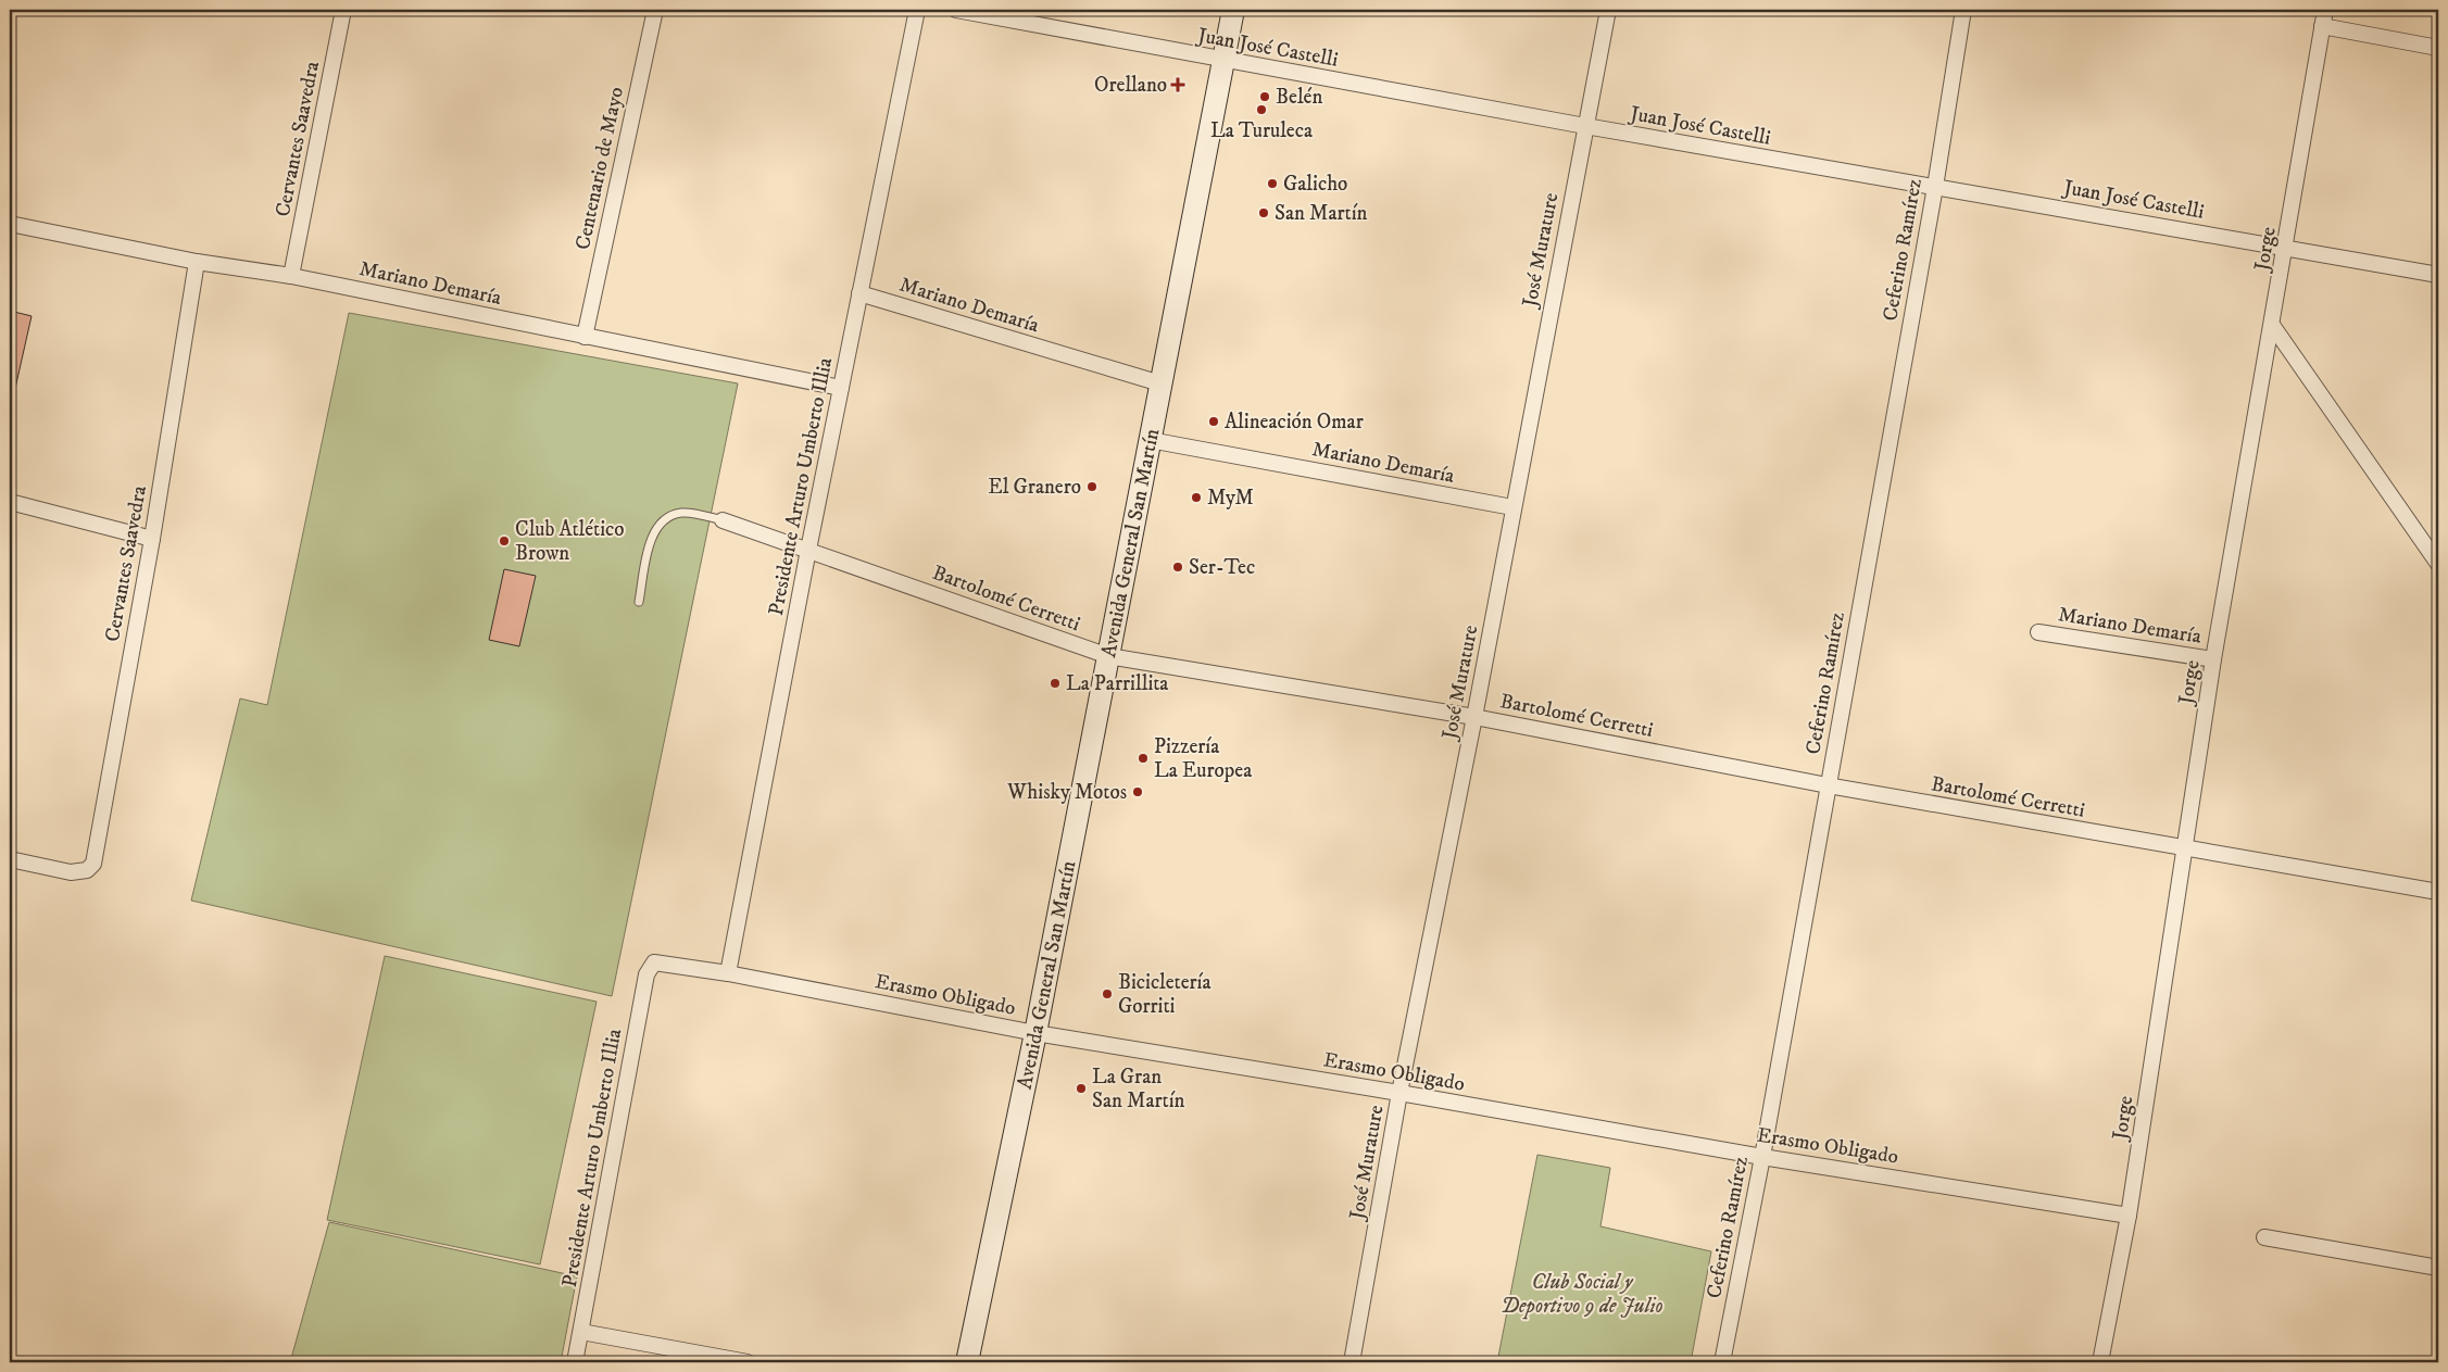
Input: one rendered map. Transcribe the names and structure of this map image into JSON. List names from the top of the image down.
{
  "streets": {
    "main road": ["Avenida General San Martín"],
    "street": [
      "Juan José Castelli",
      "Cervantes Saavedra",
      "Centenario de Mayo",
      "Jorge",
      "José Murature",
      "Ceferino Ramírez",
      "Mariano Demaría",
      "Presidente Arturo Umberto Illia",
      "Bartolomé Cerretti",
      "Erasmo Obligado"
    ]
  },
  "crossings": [
    ["Juan José Castelli", "Jorge"],
    ["Juan José Castelli", "José Murature"],
    ["Juan José Castelli", "Ceferino Ramírez"],
    ["Juan José Castelli", "Avenida General San Martín"],
    ["Cervantes Saavedra", "Mariano Demaría"],
    ["Centenario de Mayo", "Mariano Demaría"],
    ["Jorge", "Mariano Demaría"],
    ["Jorge", "Bartolomé Cerretti"],
    ["Jorge", "Erasmo Obligado"],
    ["José Murature", "Mariano Demaría"],
    ["José Murature", "Bartolomé Cerretti"],
    ["José Murature", "Erasmo Obligado"],
    ["Ceferino Ramírez", "Bartolomé Cerretti"],
    ["Ceferino Ramírez", "Erasmo Obligado"],
    ["Mariano Demaría", "Presidente Arturo Umberto Illia"],
    ["Mariano Demaría", "Avenida General San Martín"],
    ["Presidente Arturo Umberto Illia", "Bartolomé Cerretti"],
    ["Presidente Arturo Umberto Illia", "Erasmo Obligado"],
    ["Avenida General San Martín", "Bartolomé Cerretti"],
    ["Avenida General San Martín", "Erasmo Obligado"]
  ],
  "parks": ["Club Social y Deportivo 9 de Julio"],
  "places": {
    "health": ["Orellano"],
    "other": [
      "Belén",
      "La Turuleca",
      "Galicho",
      "San Martín",
      "Alineación Omar",
      "El Granero",
      "MyM",
      "Club Atlético Brown",
      "Ser-Tec",
      "La Parrillita",
      "Pizzería La Europea",
      "Whisky Motos",
      "Bicicletería Gorriti",
      "La Gran San Martín"
    ]
  }
}
